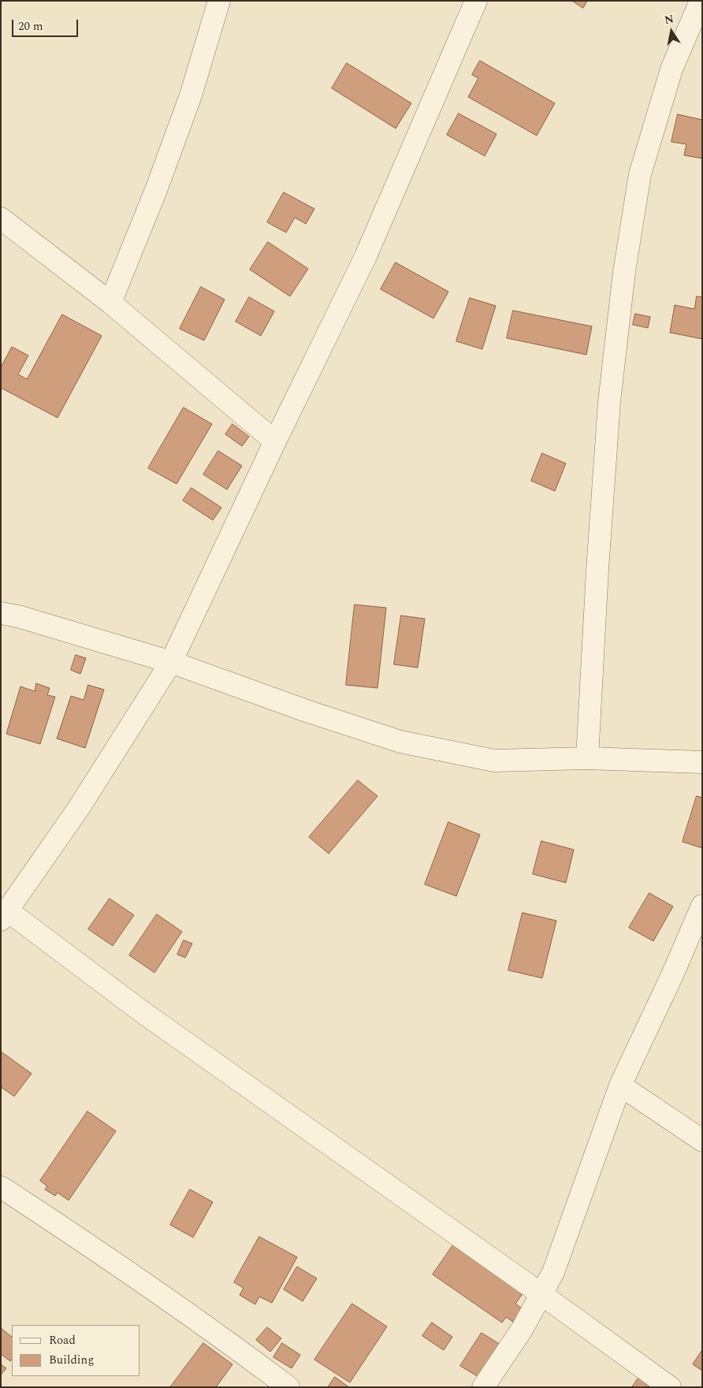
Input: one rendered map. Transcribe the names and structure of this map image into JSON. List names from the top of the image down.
{
  "legend": ["Road", "Building"],
  "scale_bar": "20 m",
  "north": "top"
}
